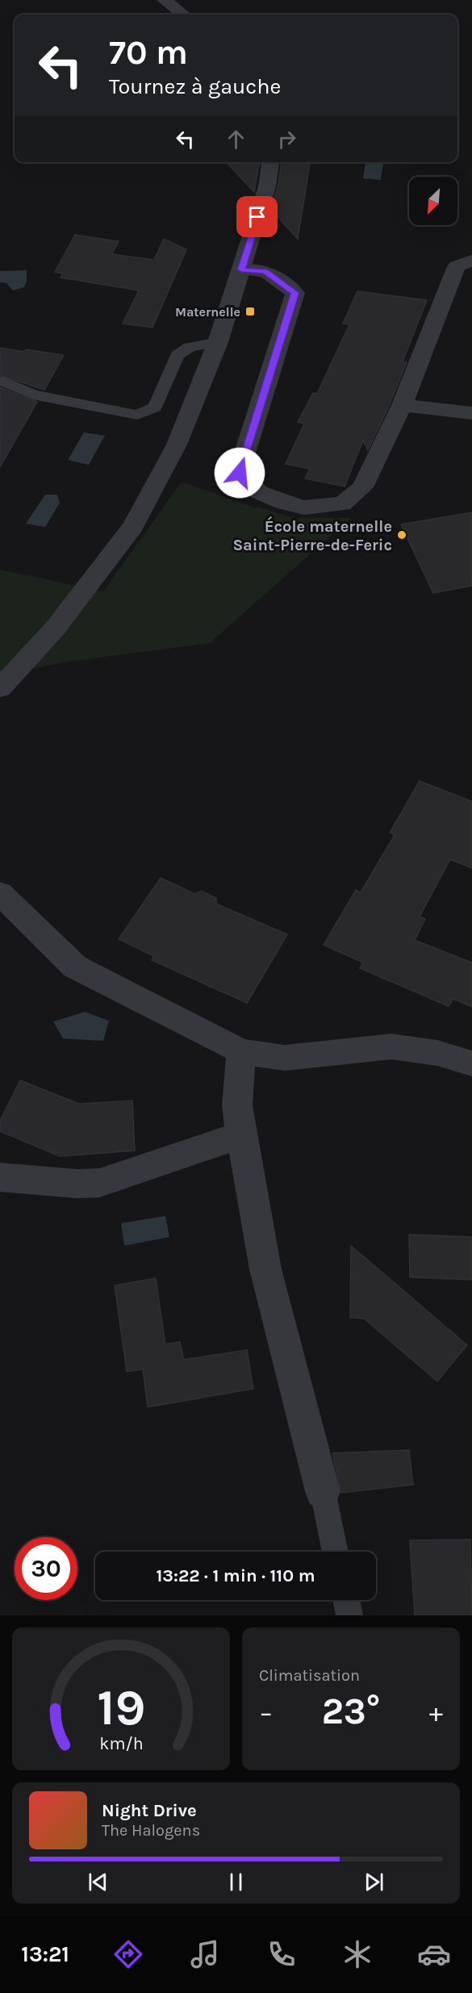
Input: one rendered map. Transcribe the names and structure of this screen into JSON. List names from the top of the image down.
{
  "places": {
    "transit": ["Maternelle"],
    "other": ["École maternelle Saint-Pierre-de-Feric"]
  },
  "north": "bottom left",
  "page": {
    "turn": ["70 m", "Tournez à gauche"],
    "limit": "30",
    "trip": "13:22 · 1 min · 110 m",
    "tile": "Climatisation",
    "heat": ["−", "23°", "+"],
    "song": ["Night Drive", "The Halogens"],
    "tabs": "13:21",
    "gauge": ["19", "km/h"]
  }
}
